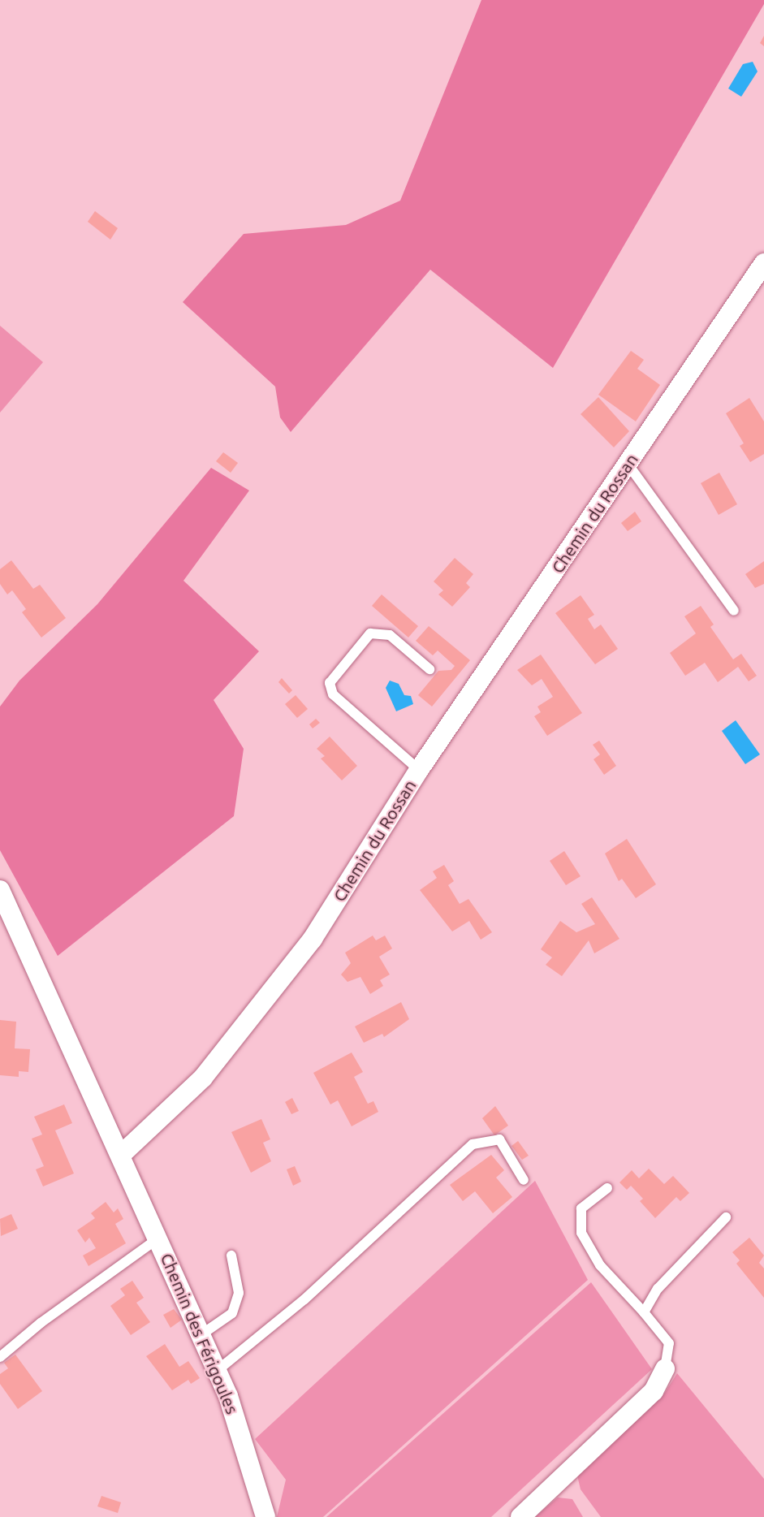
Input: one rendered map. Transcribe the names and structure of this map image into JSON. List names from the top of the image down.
{
  "streets": {
    "street": ["Chemin du Rossan", "Chemin des Férigoules"]
  },
  "crossings": [
    ["Chemin du Rossan", "Chemin des Férigoules"]
  ]
}
